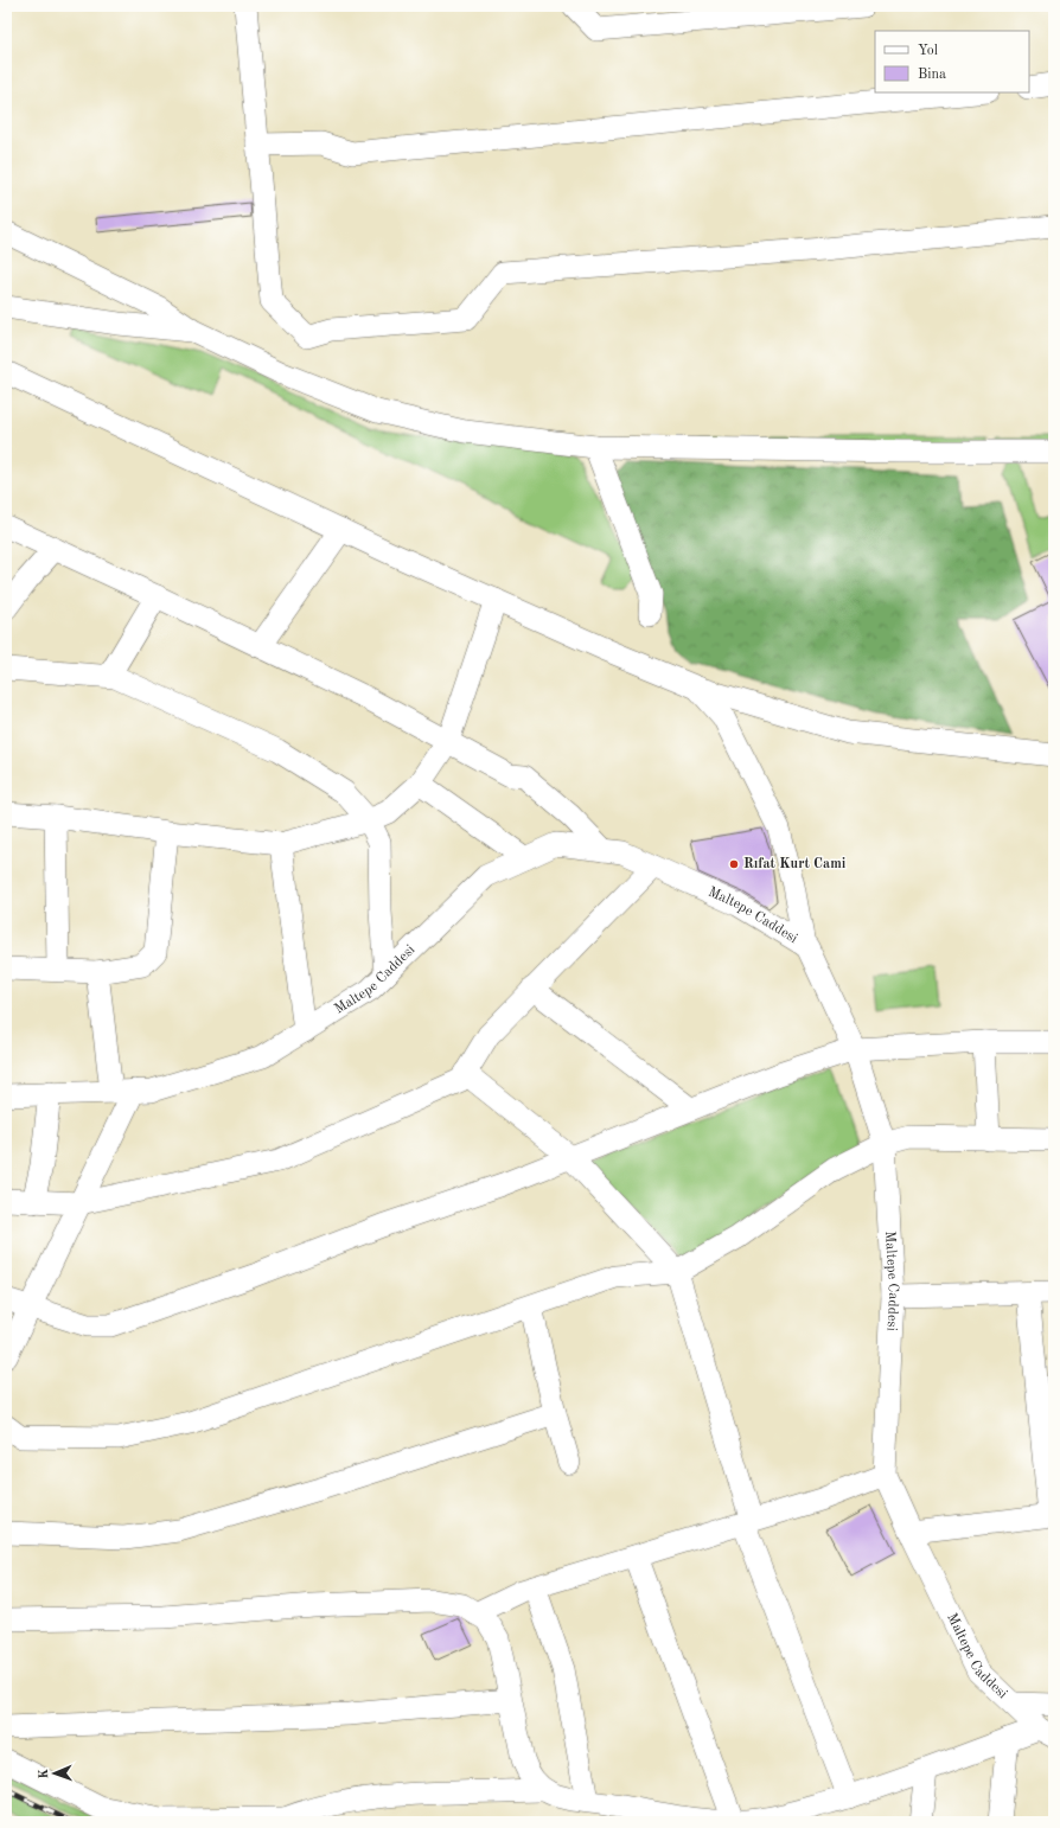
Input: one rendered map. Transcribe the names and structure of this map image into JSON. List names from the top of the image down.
{
  "streets": {
    "street": ["Maltepe Caddesi"]
  },
  "places": ["Rıfat Kurt Cami"],
  "legend": ["Yol", "Bina"],
  "north": "left"
}
